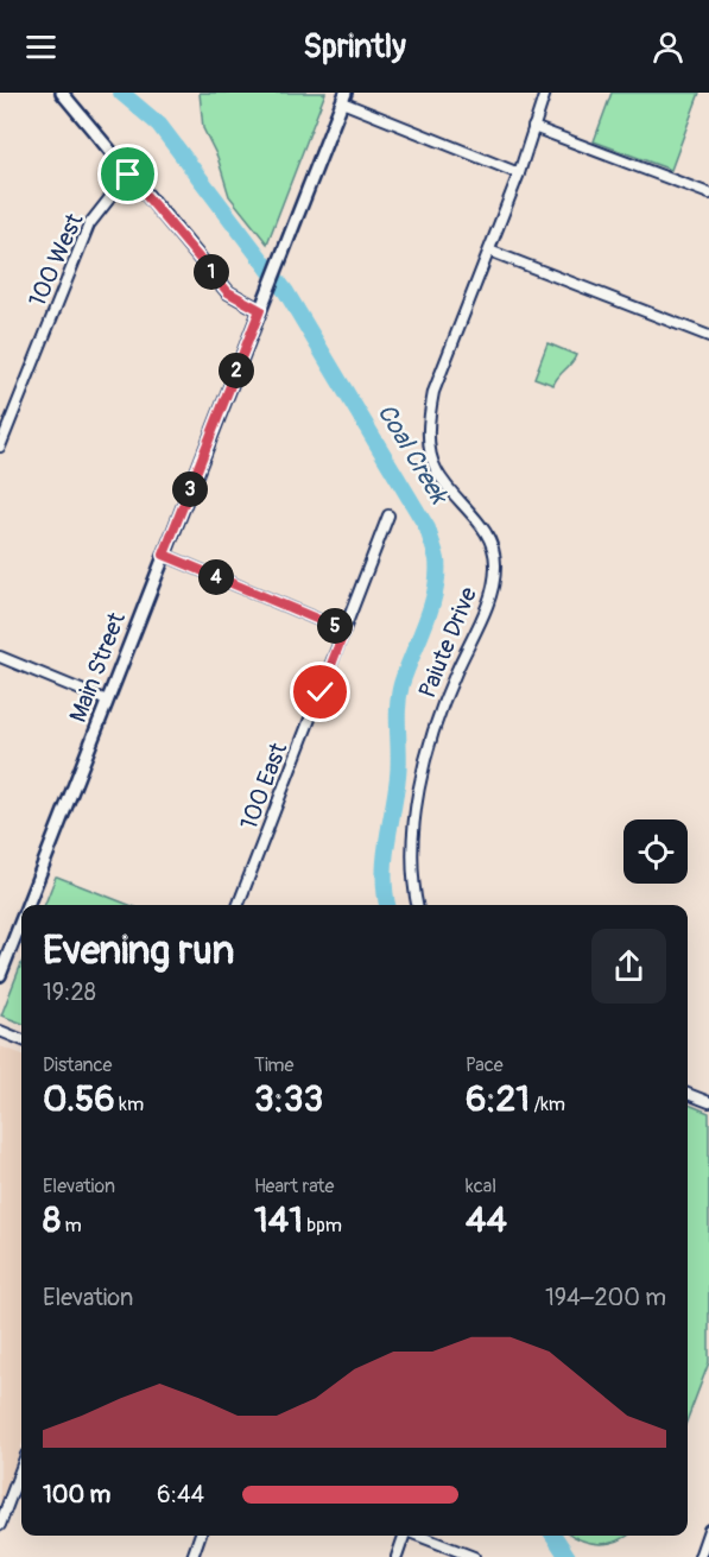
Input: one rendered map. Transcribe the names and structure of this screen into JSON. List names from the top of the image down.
{
  "streets": {
    "main road": ["Main Street"],
    "street": ["100 West", "Paiute Drive", "100 East"]
  },
  "water": ["Coal Creek"],
  "page": {
    "header": "Sprintly",
    "pins": [
      "1",
      "2",
      "3",
      "4",
      "5"
    ],
    "heading": ["Evening run", "19:28"],
    "stats": [
      ["Distance", "0.56 km"],
      ["Time", "3:33"],
      ["Pace", "6:21 /km"],
      ["Elevation", "8 m"],
      ["Heart rate", "141 bpm"],
      ["kcal", "44"]
    ],
    "chart": ["Elevation", "194–200 m"],
    "list": [
      {
        "name": "100 m",
        "note": "6:44"
      }
    ]
  }
}
